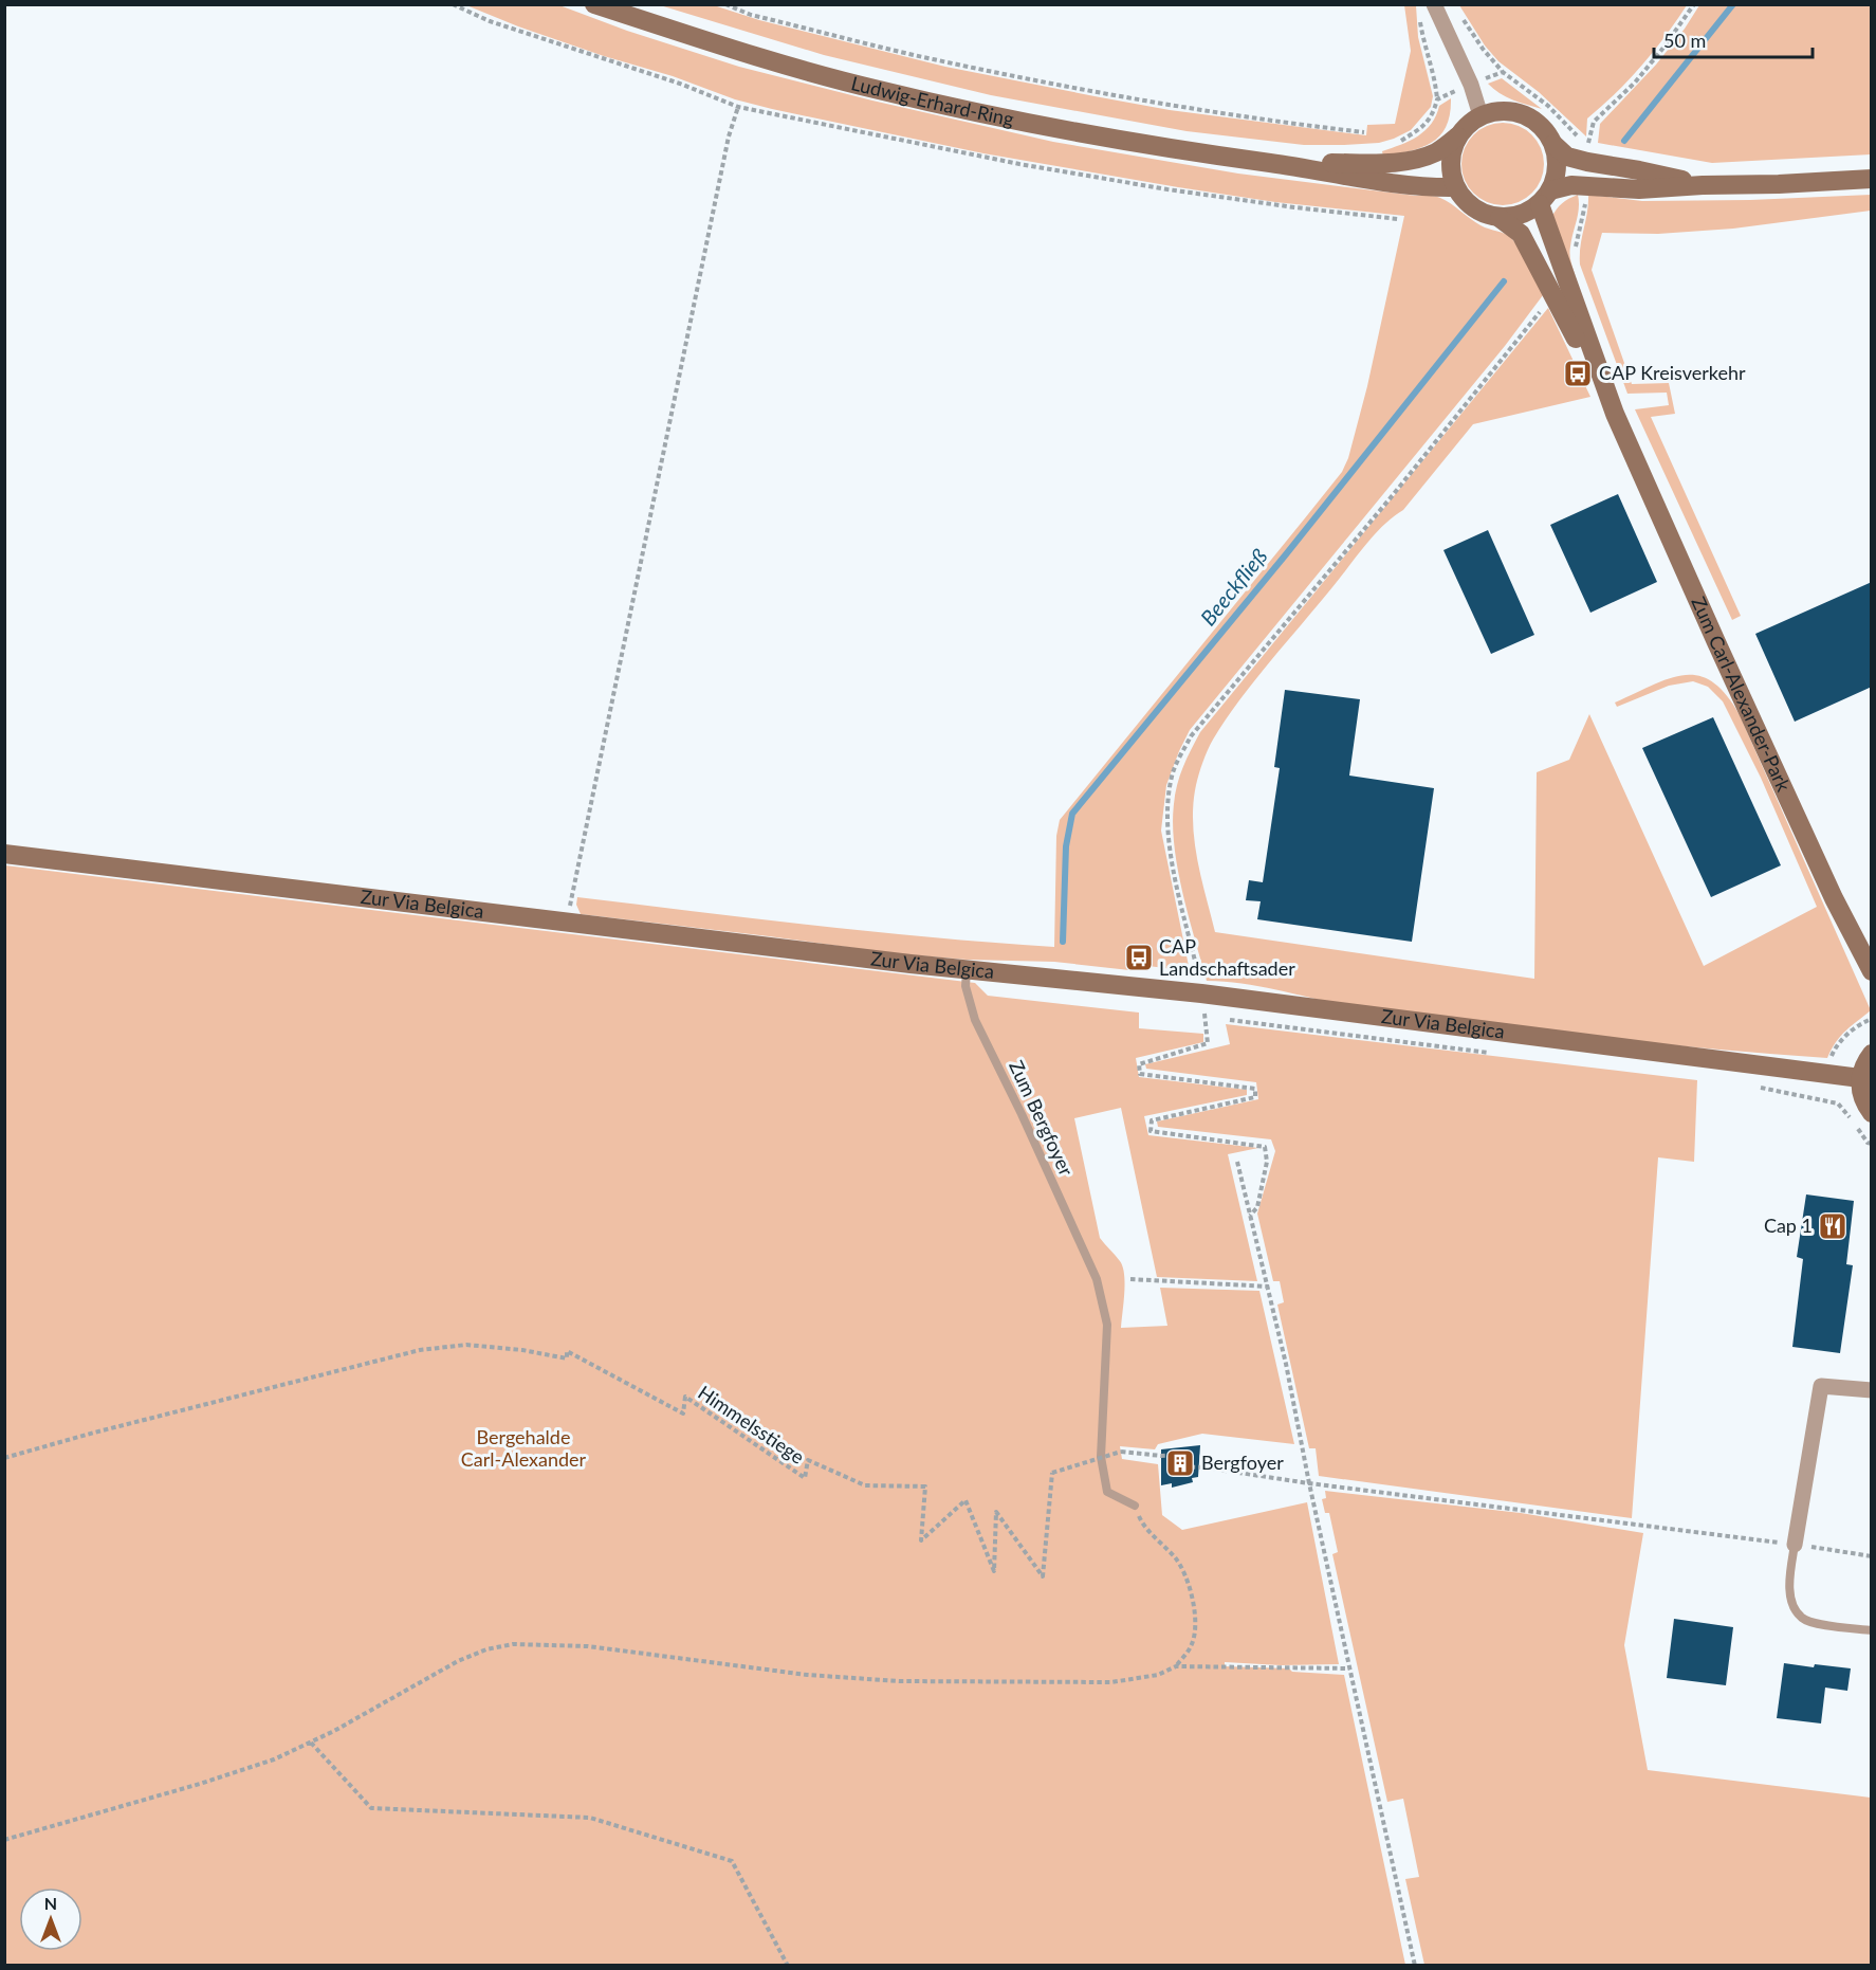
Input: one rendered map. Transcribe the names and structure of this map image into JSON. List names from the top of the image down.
{
  "streets": {
    "street": ["Ludwig-Erhard-Ring", "Zum Carl-Alexander-Park", "Zur Via Belgica"],
    "lane": ["Zum Bergfoyer"],
    "path": ["Himmelsstiege"]
  },
  "crossings": [
    ["Ludwig-Erhard-Ring", "Zum Carl-Alexander-Park"],
    ["Zur Via Belgica", "Zum Bergfoyer"]
  ],
  "water": ["Beeckfließ"],
  "parks": ["Bergehalde Carl-Alexander"],
  "places": {
    "bus stop": ["CAP Kreisverkehr", "CAP Landschaftsader"],
    "restaurant": ["Cap 1"],
    "building": ["Bergfoyer"]
  },
  "scale_bar": "50 m",
  "north": "top"
}
